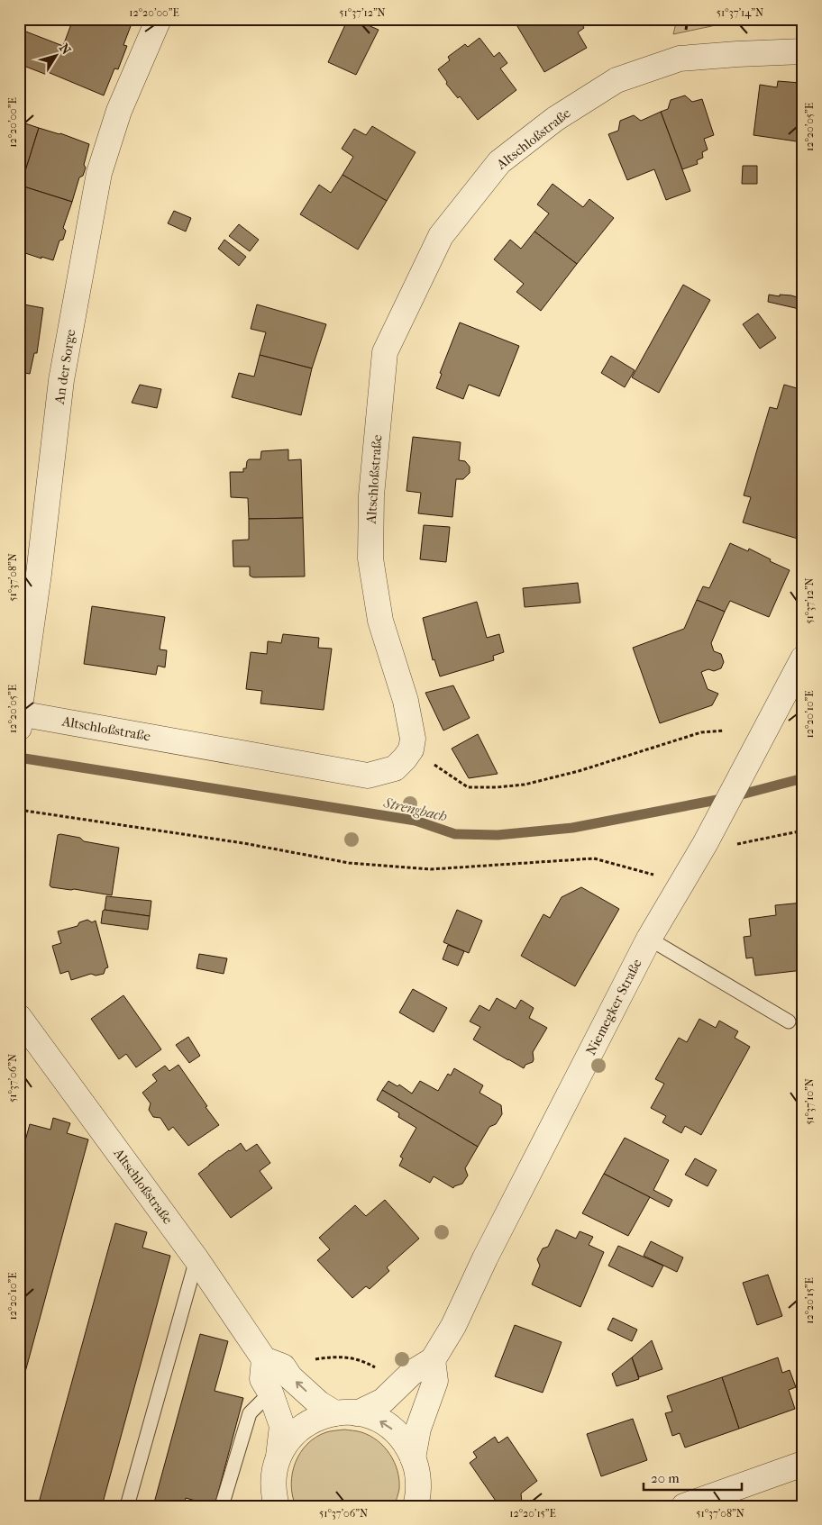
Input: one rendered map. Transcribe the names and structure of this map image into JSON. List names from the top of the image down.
{
  "streets": {
    "street": ["Altschloßstraße", "An der Sorge", "Niemegker Straße"]
  },
  "crossings": [
    ["Altschloßstraße", "An der Sorge"]
  ],
  "water": ["Strengbach"],
  "scale_bar": "20 m",
  "north": "top right",
  "coordinates": [
    "12°20'00\"E",
    "51°37'12\"N",
    "51°37'14\"N",
    "12°20'05\"E",
    "51°37'08\"N",
    "12°20'10\"E",
    "51°37'06\"N",
    "51°37'10\"N",
    "12°20'15\"E"
  ]
}
